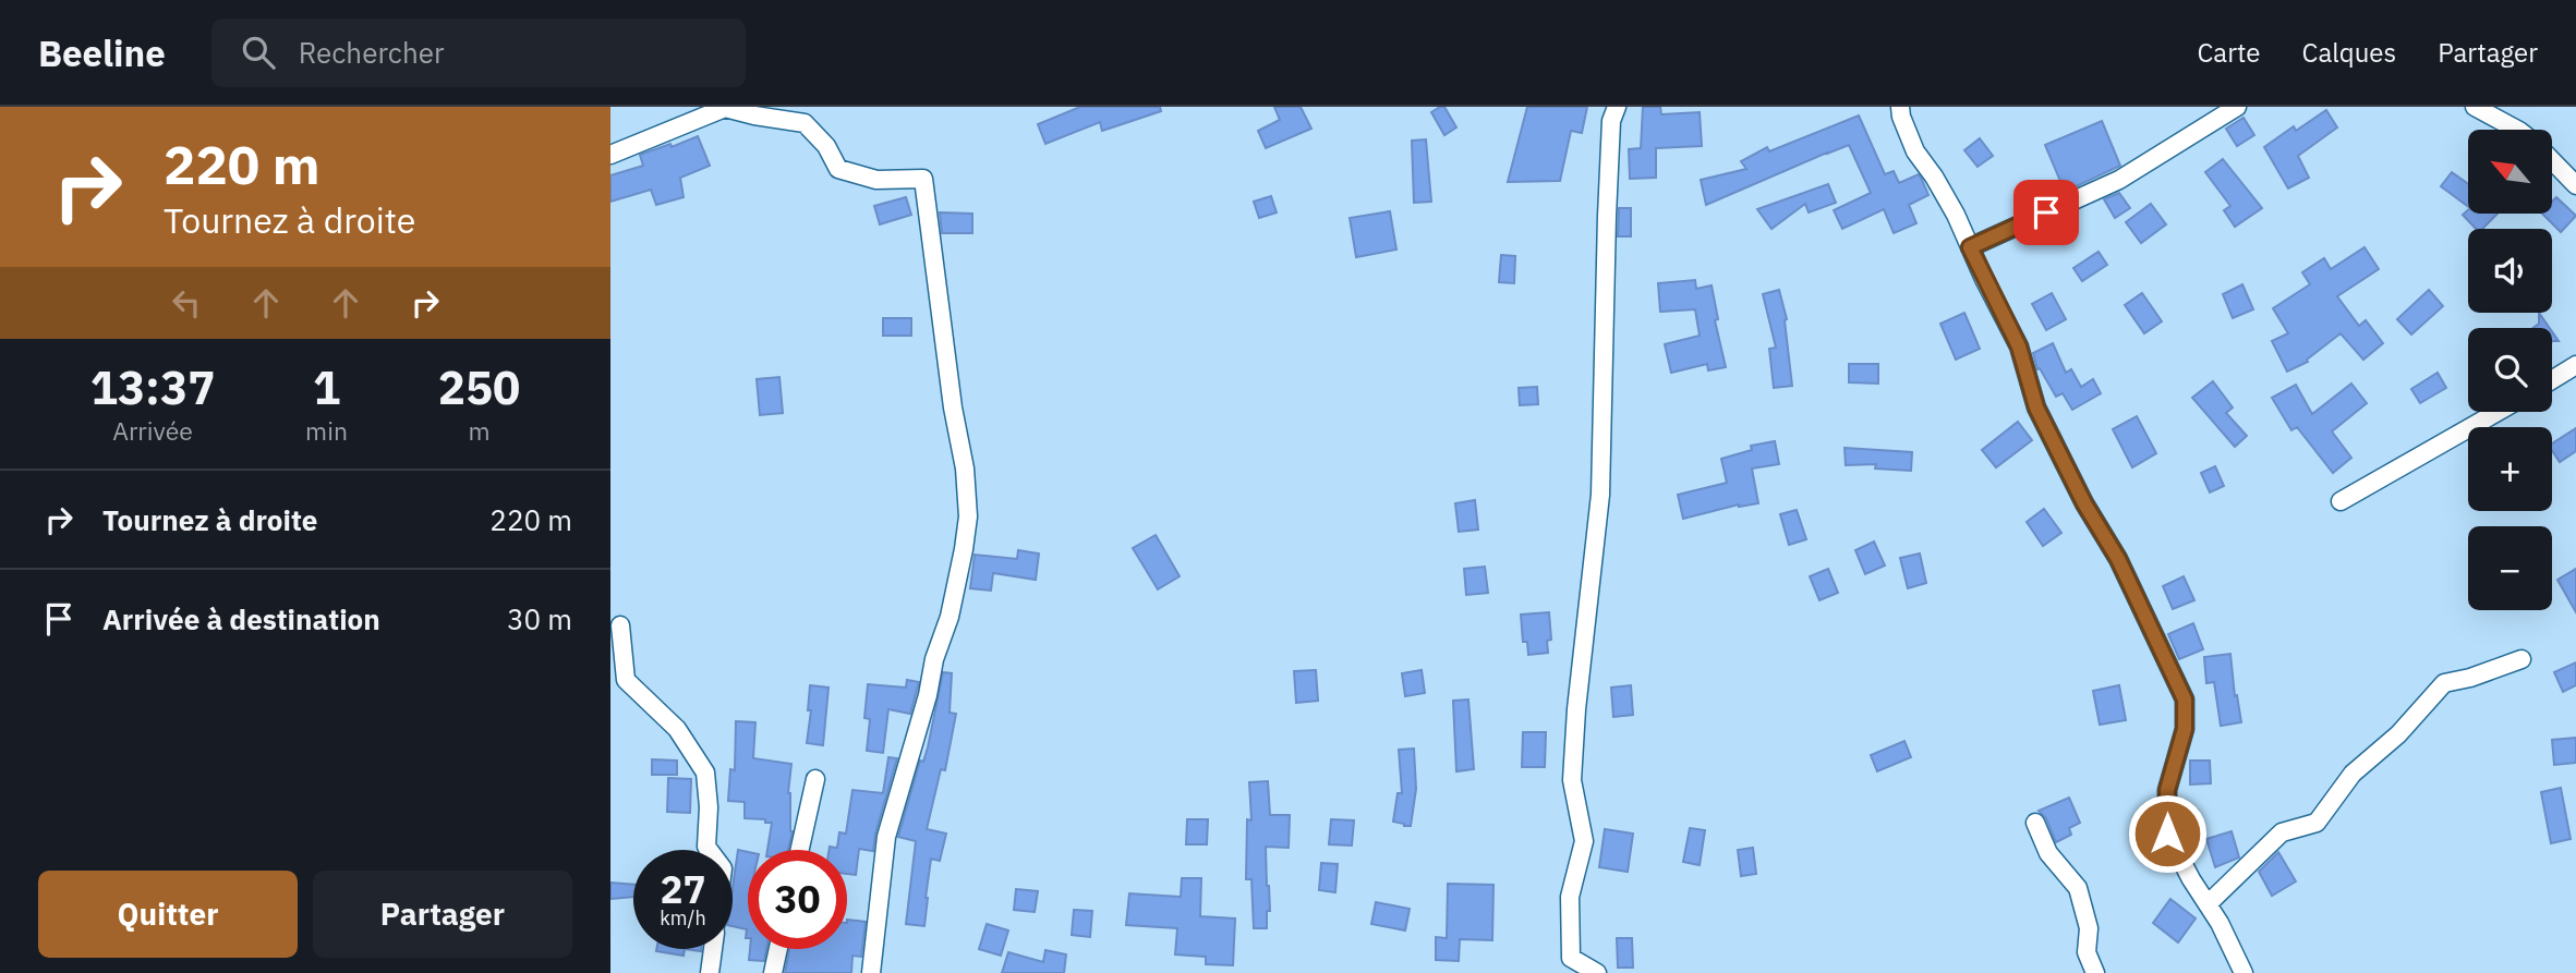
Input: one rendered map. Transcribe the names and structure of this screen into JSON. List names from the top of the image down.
{
  "north": "top left",
  "page": {
    "header": "Beeline",
    "search": "Rechercher",
    "nav": ["Carte", "Calques", "Partager"],
    "turn": ["220 m", "Tournez à droite"],
    "map_buttons": ["+", "−"],
    "eta": [
      "13:37",
      "Arrivée",
      "1",
      "min",
      "250",
      "m"
    ],
    "list": [
      {
        "name": "Tournez à droite",
        "value": "220 m"
      },
      {
        "name": "Arrivée à destination",
        "value": "30 m"
      }
    ],
    "speed": "27 km/h",
    "limit": "30",
    "buttons": ["Quitter", "Partager"]
  }
}
